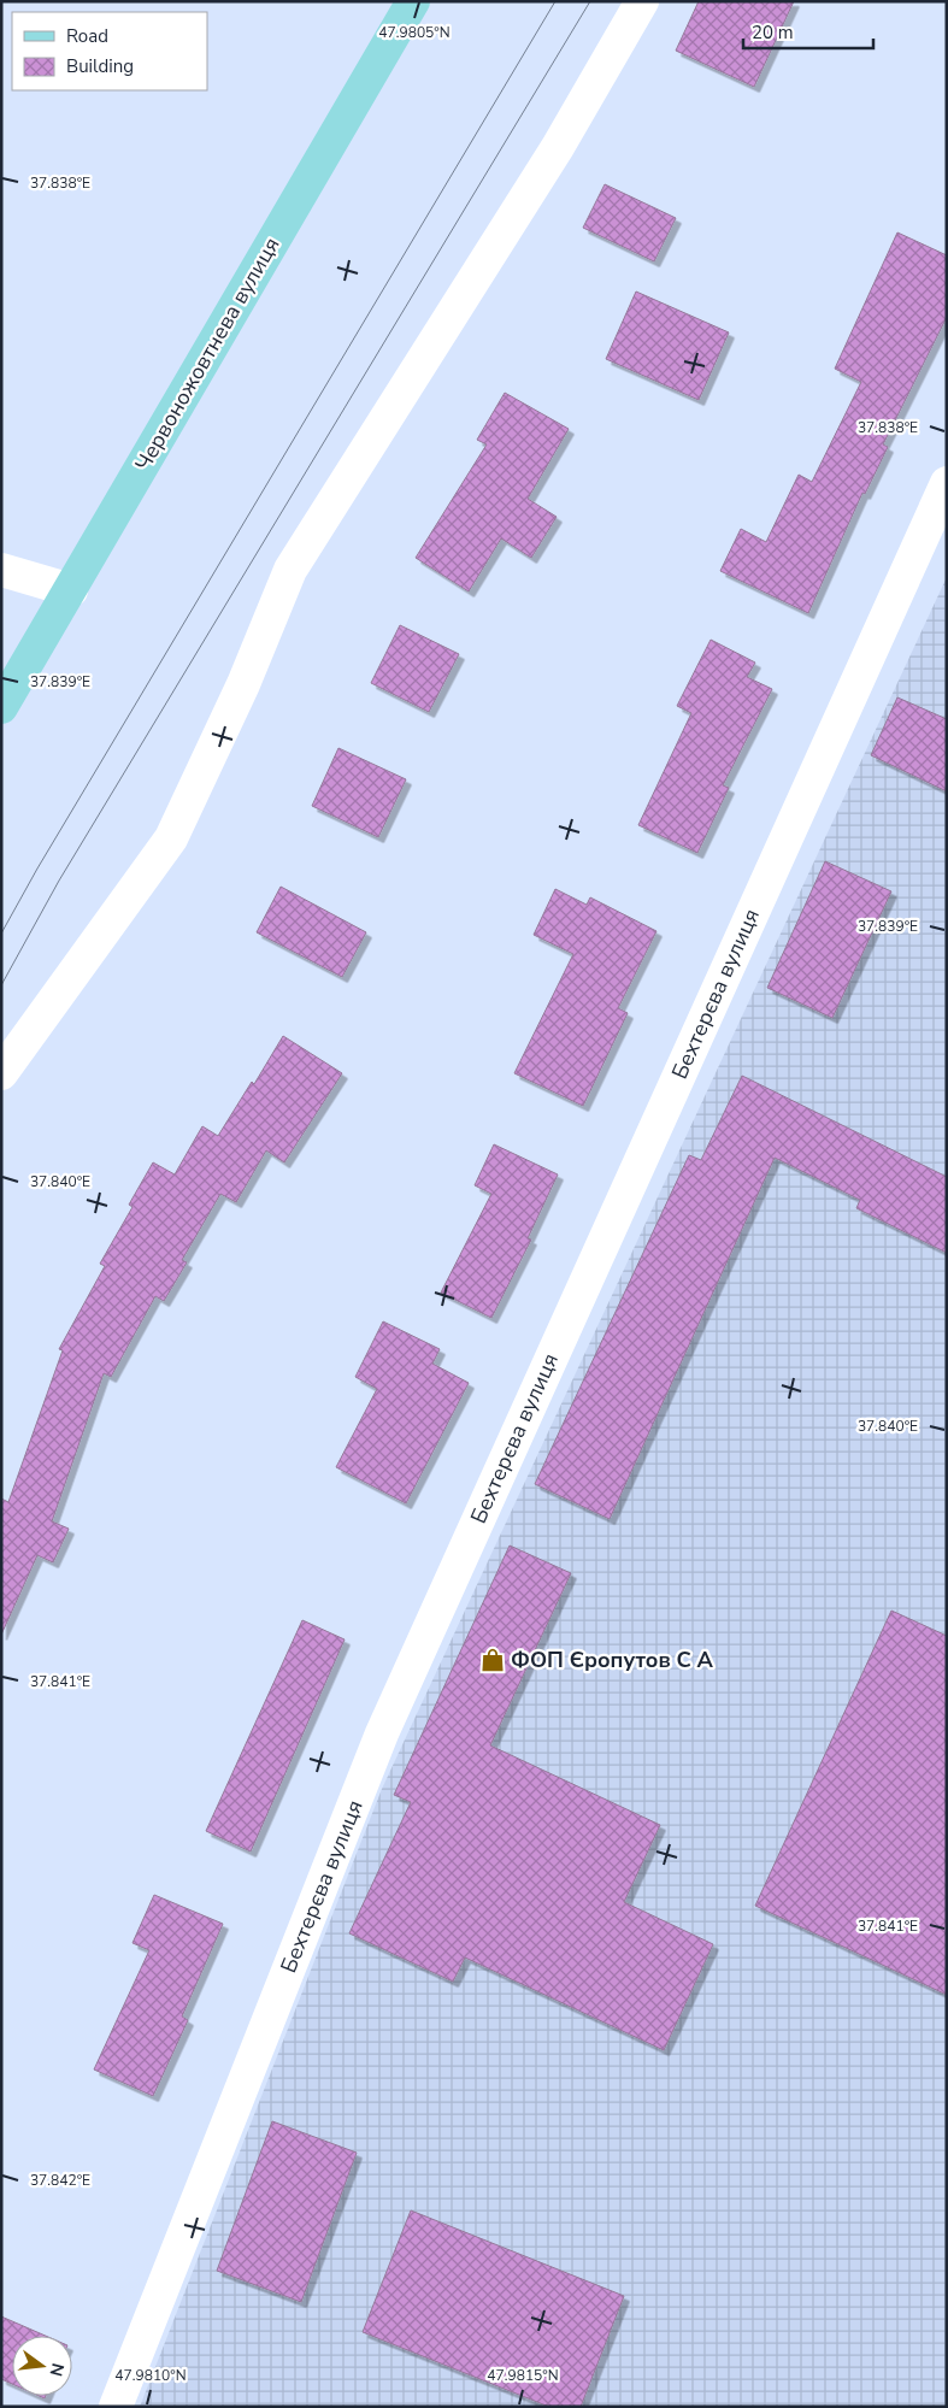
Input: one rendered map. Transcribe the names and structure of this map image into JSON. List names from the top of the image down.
{
  "streets": {
    "main road": ["Червоножовтнева вулиця"],
    "street": ["Бехтерєва вулиця"]
  },
  "places": {
    "shop": ["ФОП Єропутов С А"]
  },
  "legend": ["Road", "Building"],
  "scale_bar": "20 m",
  "north": "right",
  "coordinates": [
    "47.9805°N",
    "37.838°E",
    "37.839°E",
    "37.840°E",
    "37.841°E",
    "37.842°E",
    "47.9810°N",
    "47.9815°N"
  ]
}
